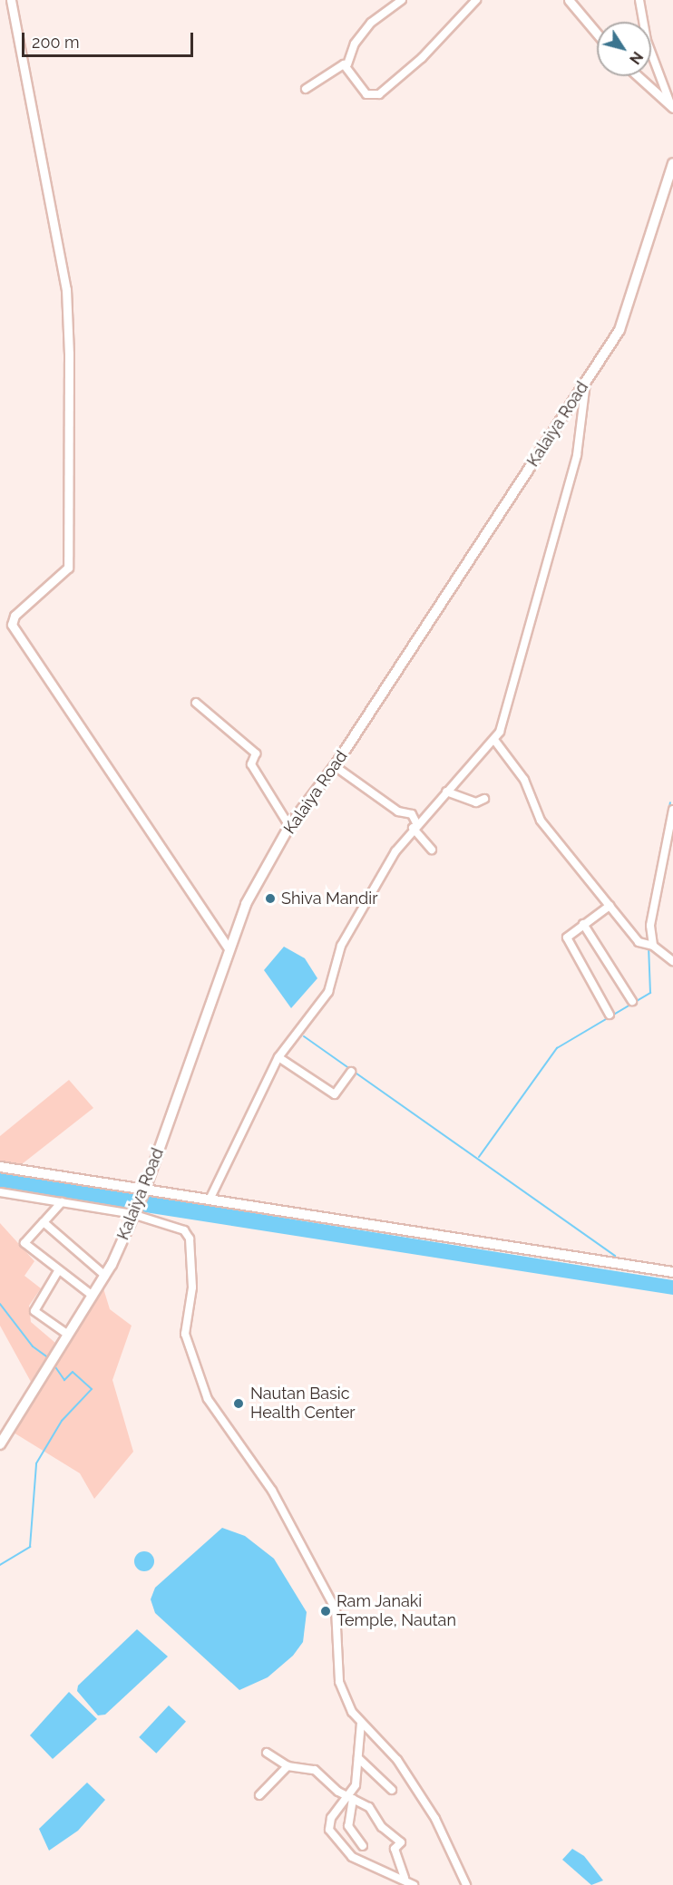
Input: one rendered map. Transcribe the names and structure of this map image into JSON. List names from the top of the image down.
{
  "streets": {
    "main road": ["Kalaiya Road"]
  },
  "places": ["Shiva Mandir", "Nautan Basic Health Center", "Ram Janaki Temple, Nautan"],
  "scale_bar": "200 m",
  "north": "bottom right"
}
